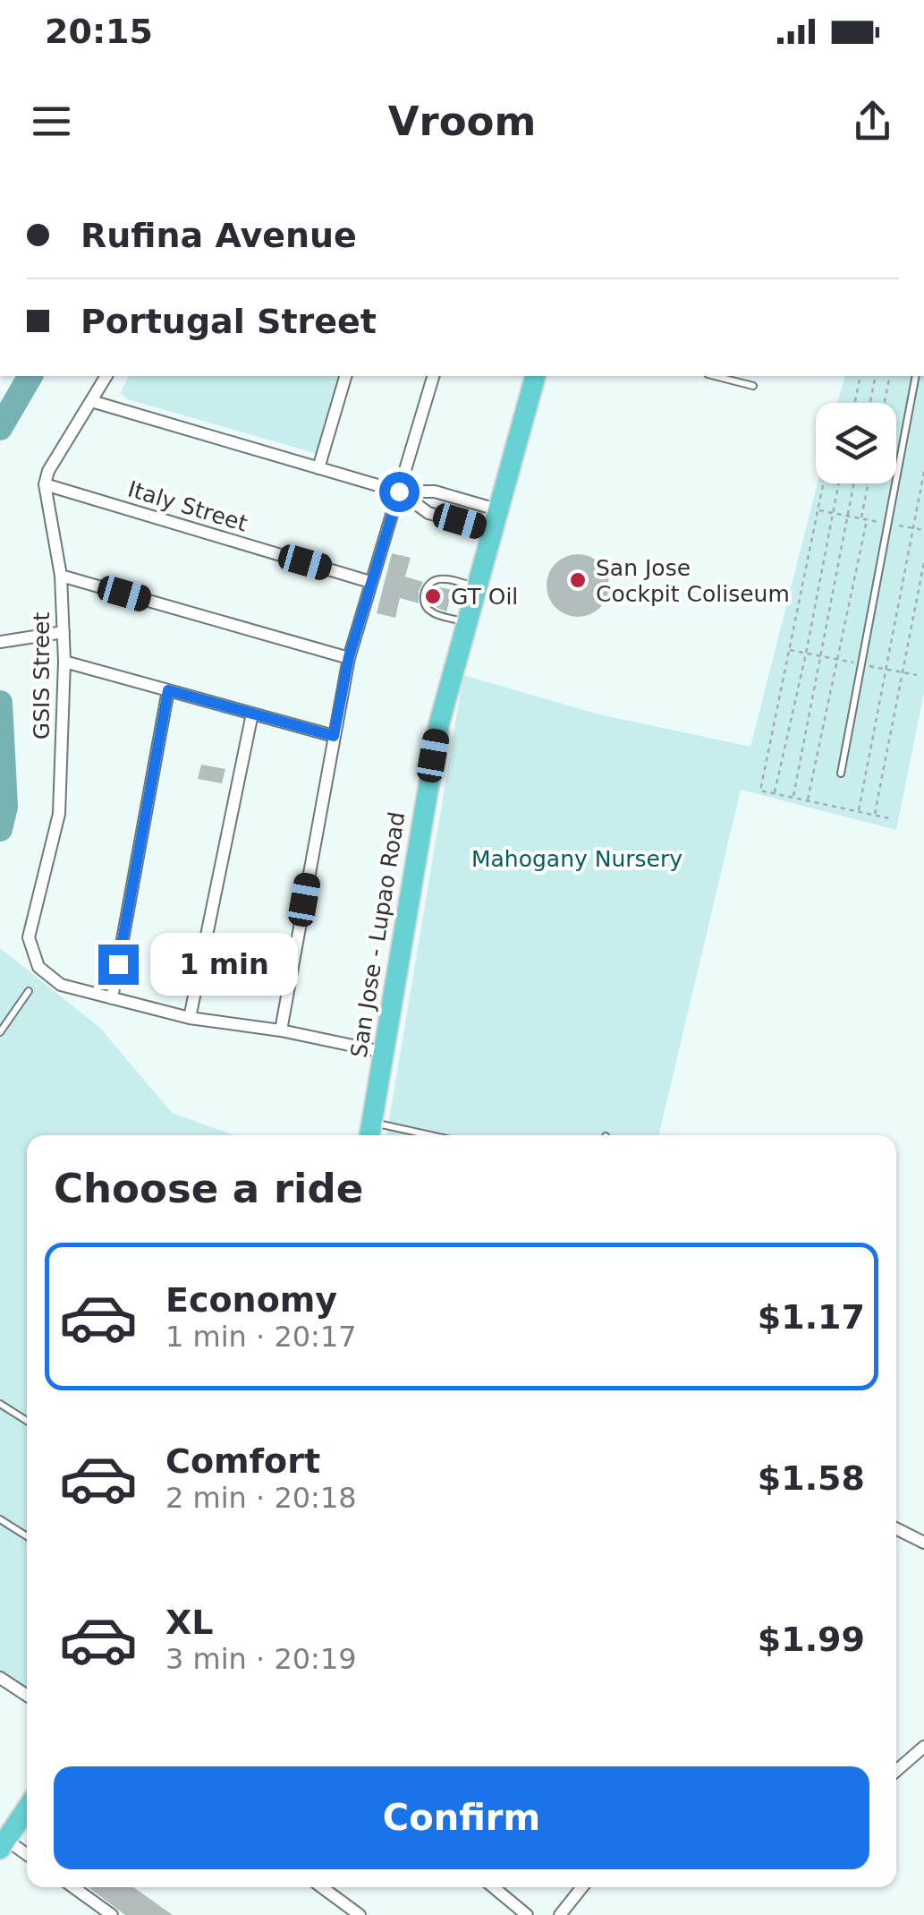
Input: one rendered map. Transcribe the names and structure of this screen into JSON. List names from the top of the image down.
{
  "streets": {
    "highway": ["San Jose - Lupao Road"],
    "street": ["Italy Street", "GSIS Street"]
  },
  "crossings": [
    ["Italy Street", "GSIS Street"]
  ],
  "parks": ["Mahogany Nursery"],
  "places": ["San Jose Cockpit Coliseum", "GT Oil"],
  "page": {
    "status": "20:15",
    "header": "Vroom",
    "banner": ["Rufina Avenue", "Portugal Street"],
    "bubble": "1 min",
    "heading": "Choose a ride",
    "list": [
      {
        "name": "Economy",
        "note": "1 min · 20:17",
        "value": "$1.17"
      },
      {
        "name": "Comfort",
        "note": "2 min · 20:18",
        "value": "$1.58"
      },
      {
        "name": "XL",
        "note": "3 min · 20:19",
        "value": "$1.99"
      }
    ],
    "buttons": "Confirm"
  }
}
